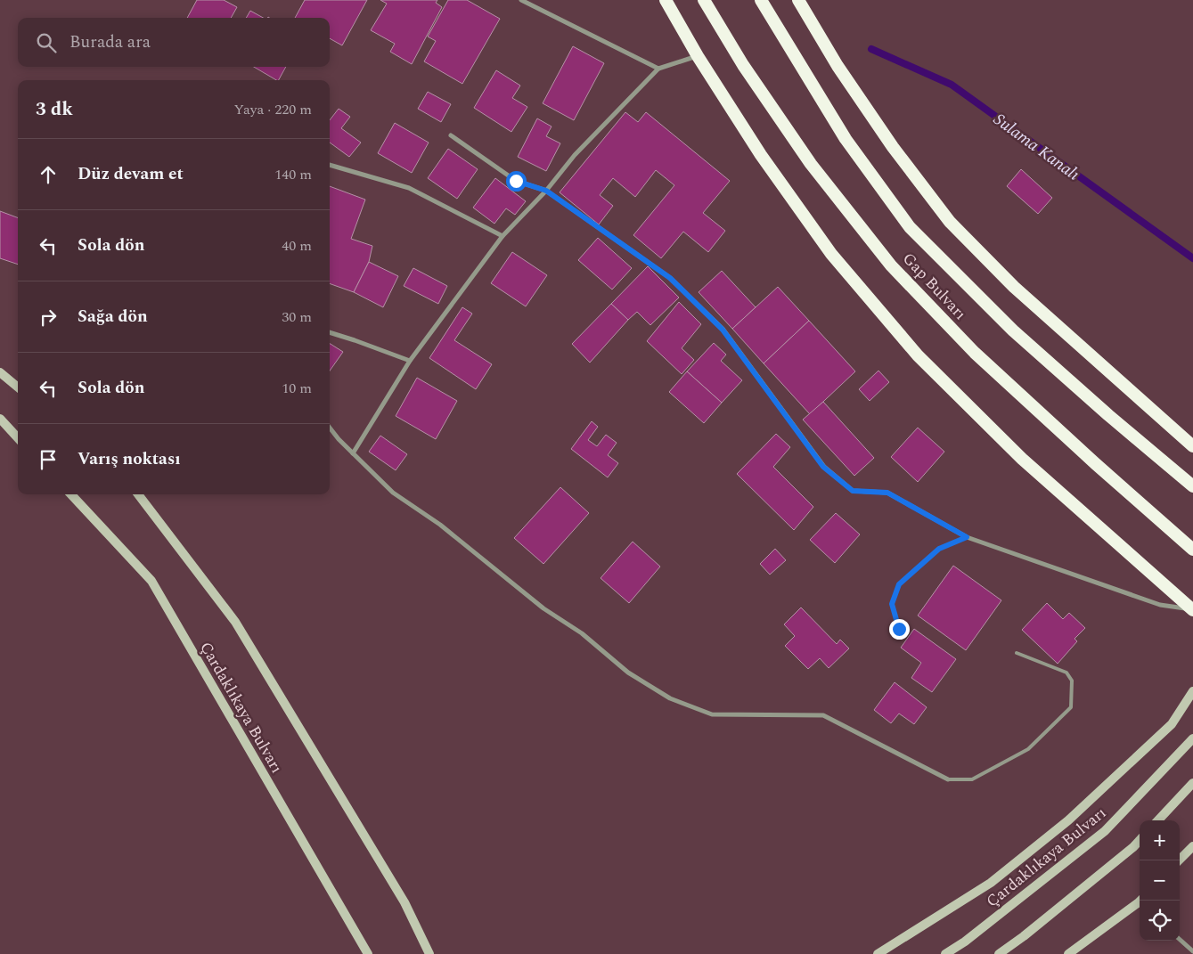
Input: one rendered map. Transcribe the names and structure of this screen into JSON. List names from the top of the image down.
{
  "streets": {
    "highway": ["Gap Bulvarı"],
    "main road": ["Çardaklıkaya Bulvarı"]
  },
  "water": ["Sulama Kanalı"],
  "page": {
    "search": "Burada ara",
    "heading": ["3 dk", "Yaya · 220 m"],
    "list": [
      ["Düz devam et", "140 m"],
      ["Sola dön", "40 m"],
      ["Sağa dön", "30 m"],
      ["Sola dön", "10 m"],
      "Varış noktası"
    ],
    "map_buttons": ["+", "−"]
  }
}
